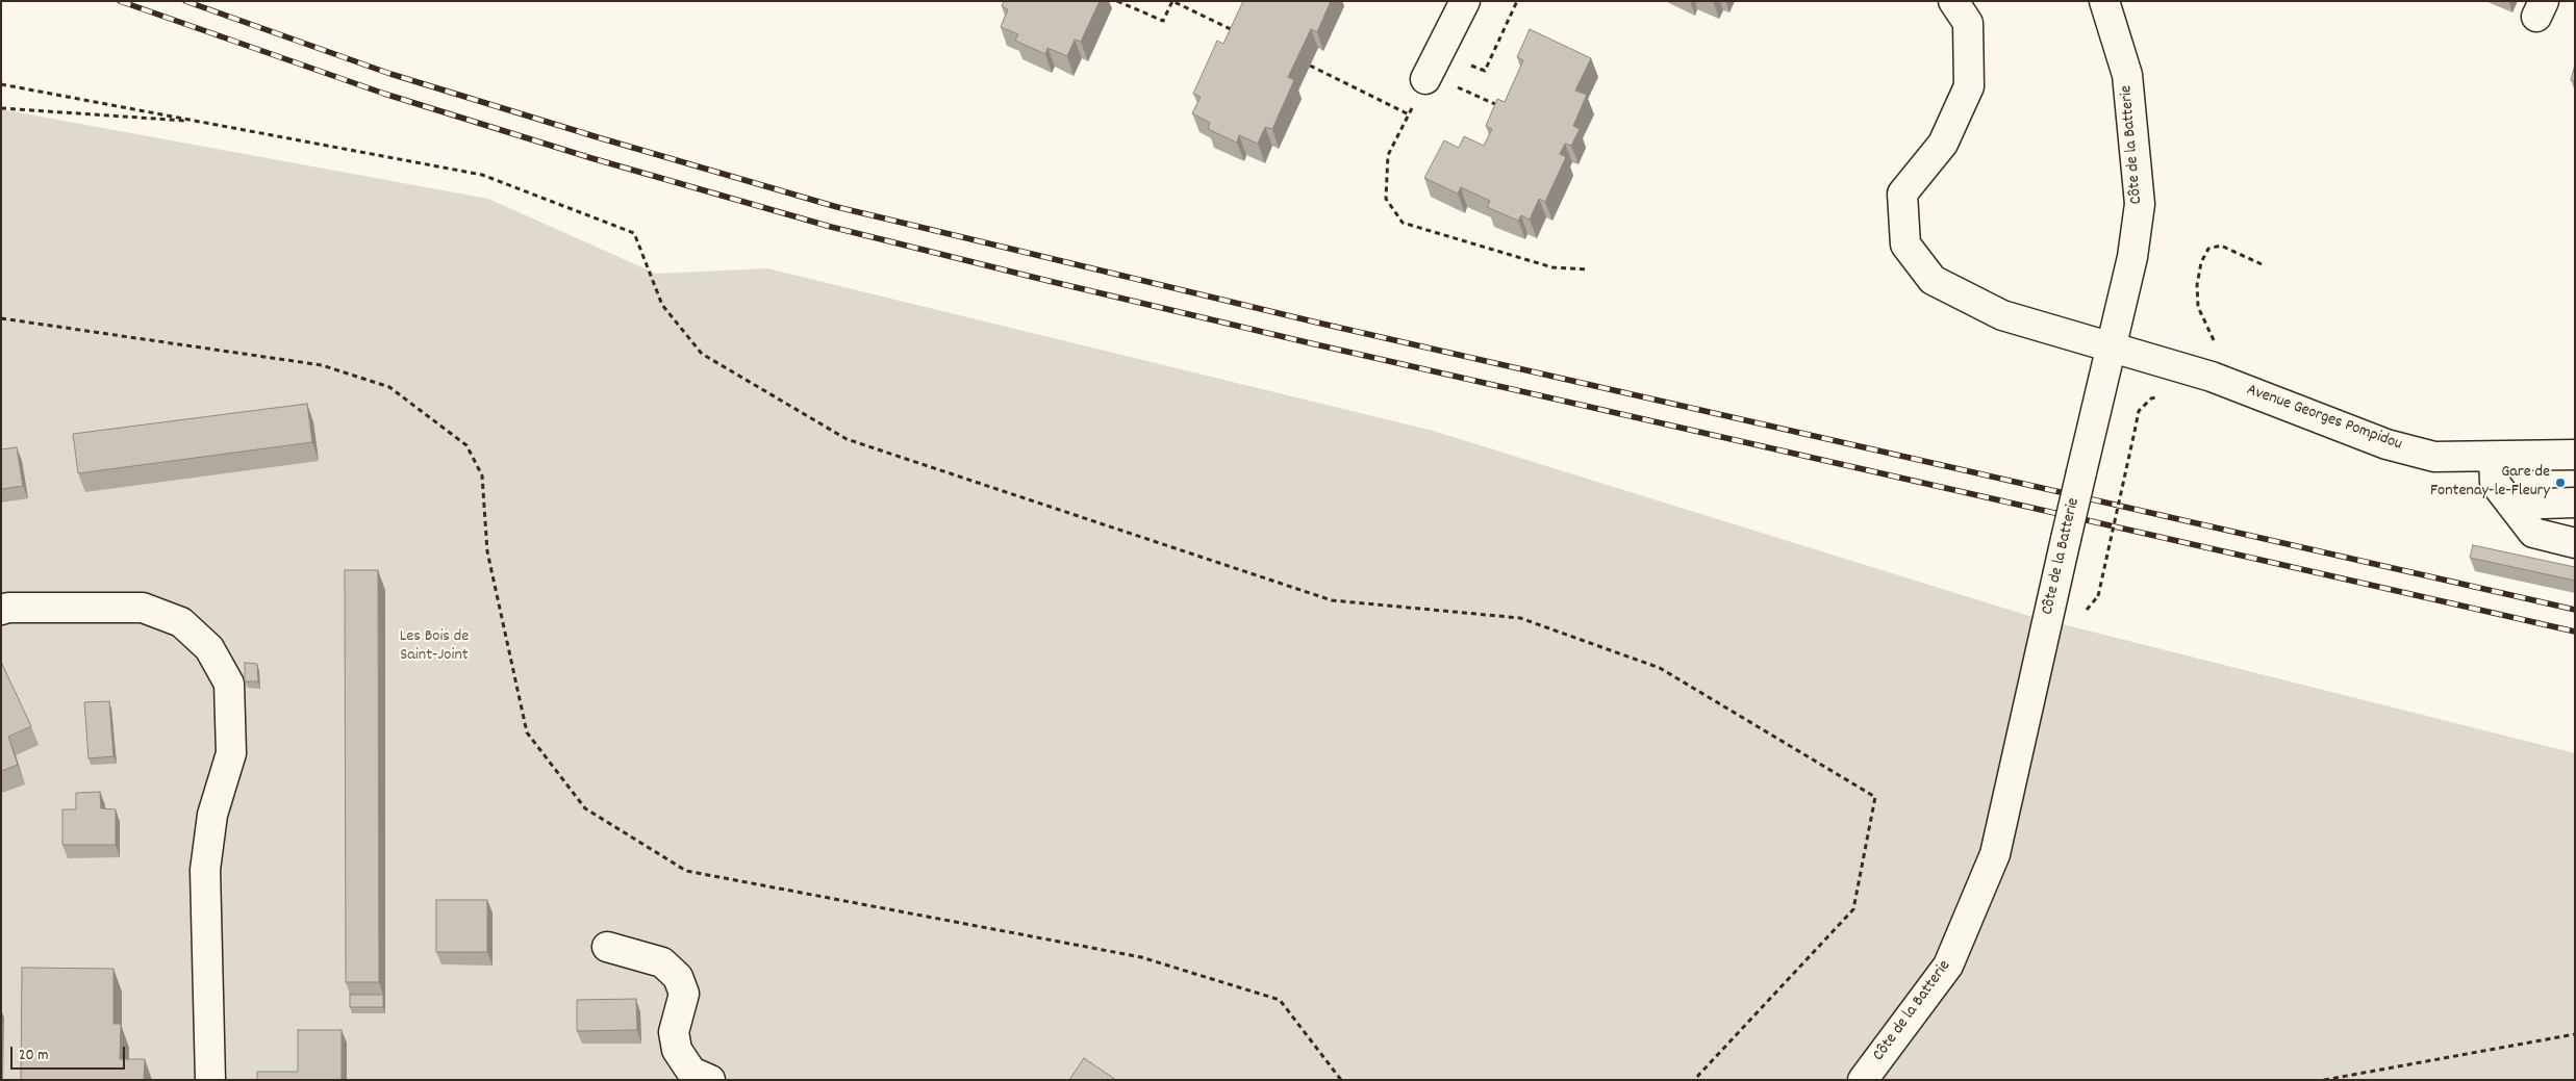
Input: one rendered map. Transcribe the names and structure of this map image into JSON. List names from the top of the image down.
{
  "streets": {
    "main road": ["Côte de la Batterie", "Avenue Georges Pompidou"]
  },
  "crossings": [
    ["Côte de la Batterie", "Avenue Georges Pompidou"]
  ],
  "parks": ["Les Bois de Saint-Joint"],
  "places": ["Gare de Fontenay-le-Fleury"],
  "scale_bar": "20 m"
}
